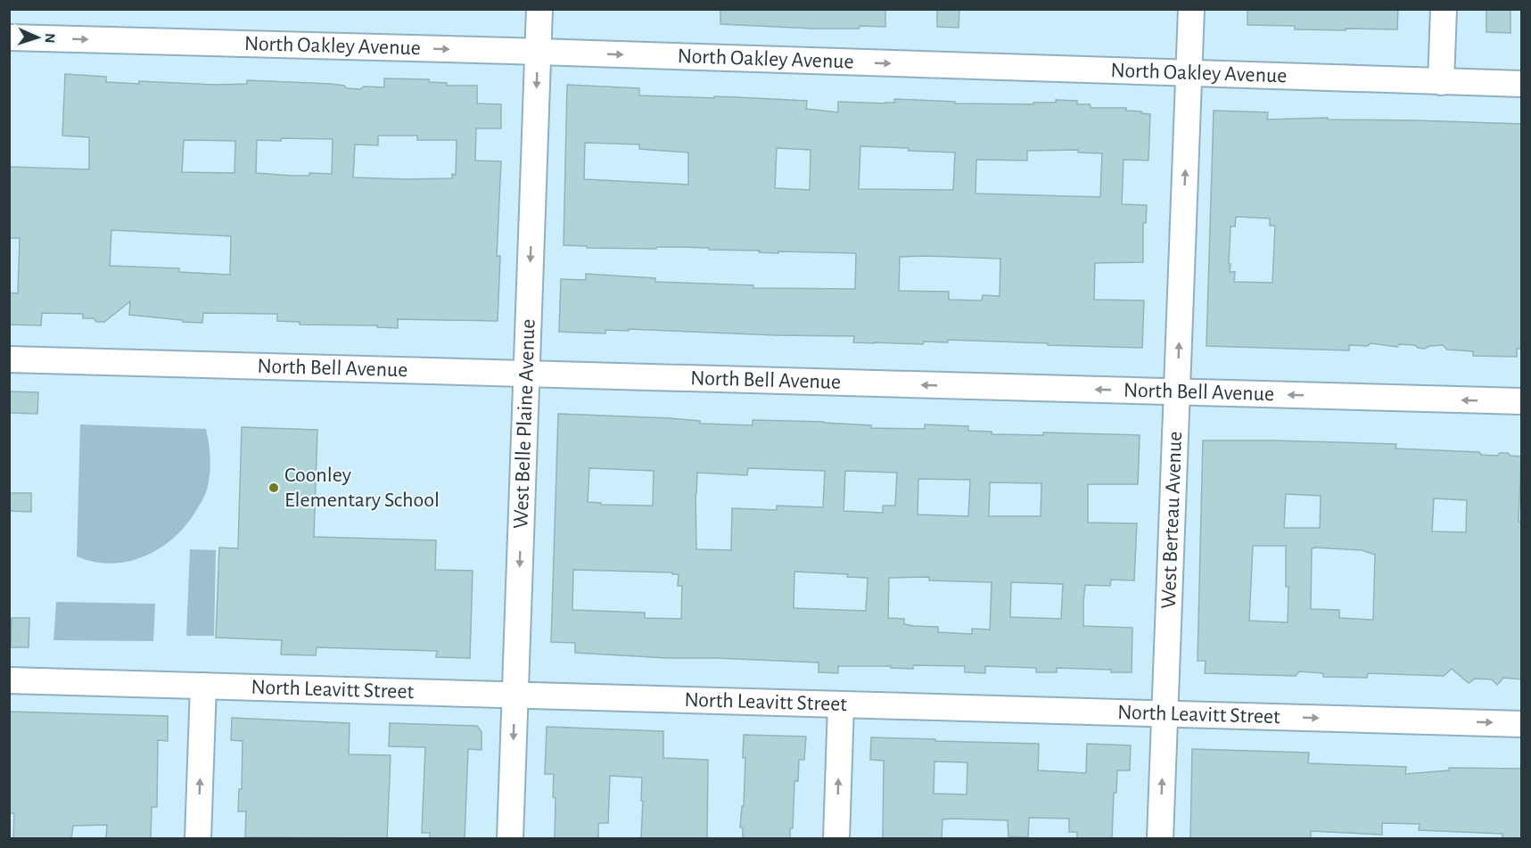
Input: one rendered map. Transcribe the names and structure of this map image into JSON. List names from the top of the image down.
{
  "streets": {
    "street": [
      "North Oakley Avenue",
      "North Bell Avenue",
      "West Belle Plaine Avenue",
      "West Berteau Avenue",
      "North Leavitt Street"
    ]
  },
  "crossings": [
    ["North Oakley Avenue", "West Belle Plaine Avenue"],
    ["North Oakley Avenue", "West Berteau Avenue"],
    ["North Bell Avenue", "West Belle Plaine Avenue"],
    ["North Bell Avenue", "West Berteau Avenue"],
    ["West Belle Plaine Avenue", "North Leavitt Street"],
    ["West Berteau Avenue", "North Leavitt Street"]
  ],
  "one_way": [
    "North Oakley Avenue",
    "North Bell Avenue",
    "West Belle Plaine Avenue",
    "West Berteau Avenue"
  ],
  "places": ["Coonley Elementary School"],
  "north": "right"
}
